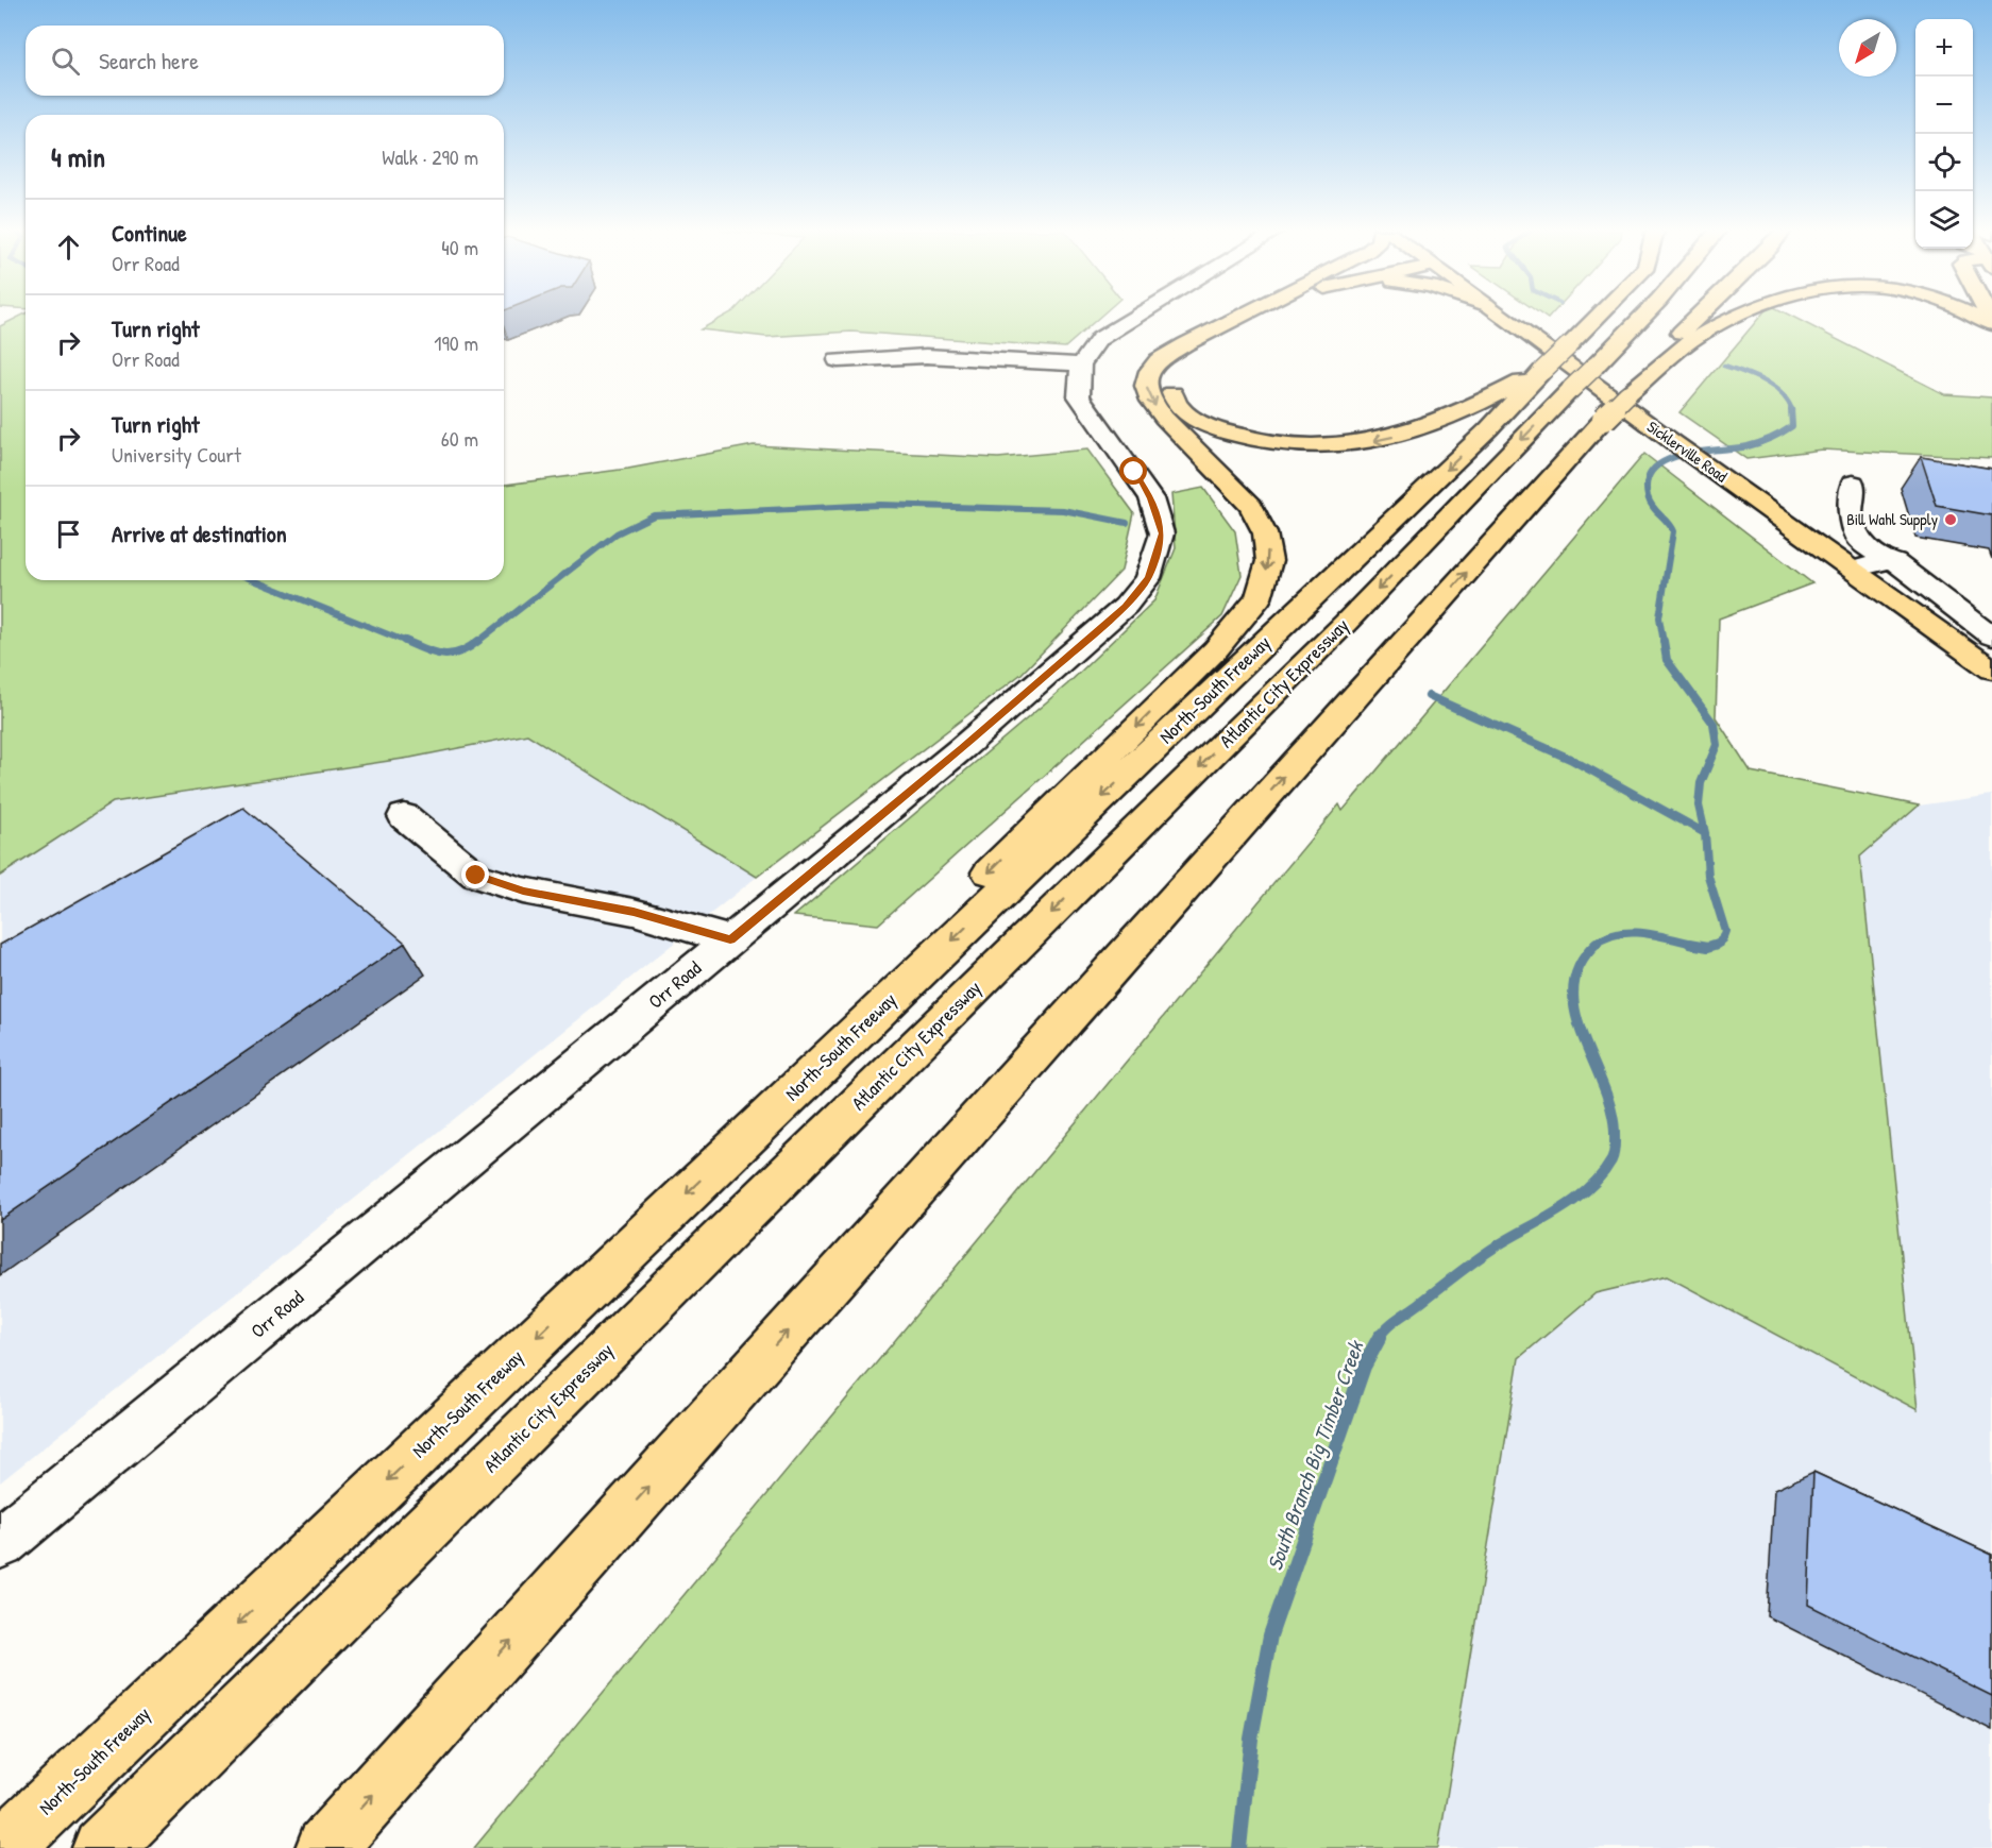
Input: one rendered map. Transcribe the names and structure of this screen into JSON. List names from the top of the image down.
{
  "streets": {
    "main road": ["Sicklerville Road", "Atlantic City Expressway", "North-South Freeway"],
    "street": ["Orr Road"]
  },
  "crossings": [
    ["Atlantic City Expressway", "North-South Freeway"]
  ],
  "water": ["South Branch Big Timber Creek"],
  "places": ["Bill Wahl Supply"],
  "north": "bottom left",
  "page": {
    "map_buttons": ["+", "−"],
    "search": "Search here",
    "heading": ["4 min", "Walk · 290 m"],
    "list": [
      ["Continue", "Orr Road", "40 m"],
      ["Turn right", "Orr Road", "190 m"],
      ["Turn right", "University Court", "60 m"],
      "Arrive at destination"
    ]
  }
}
